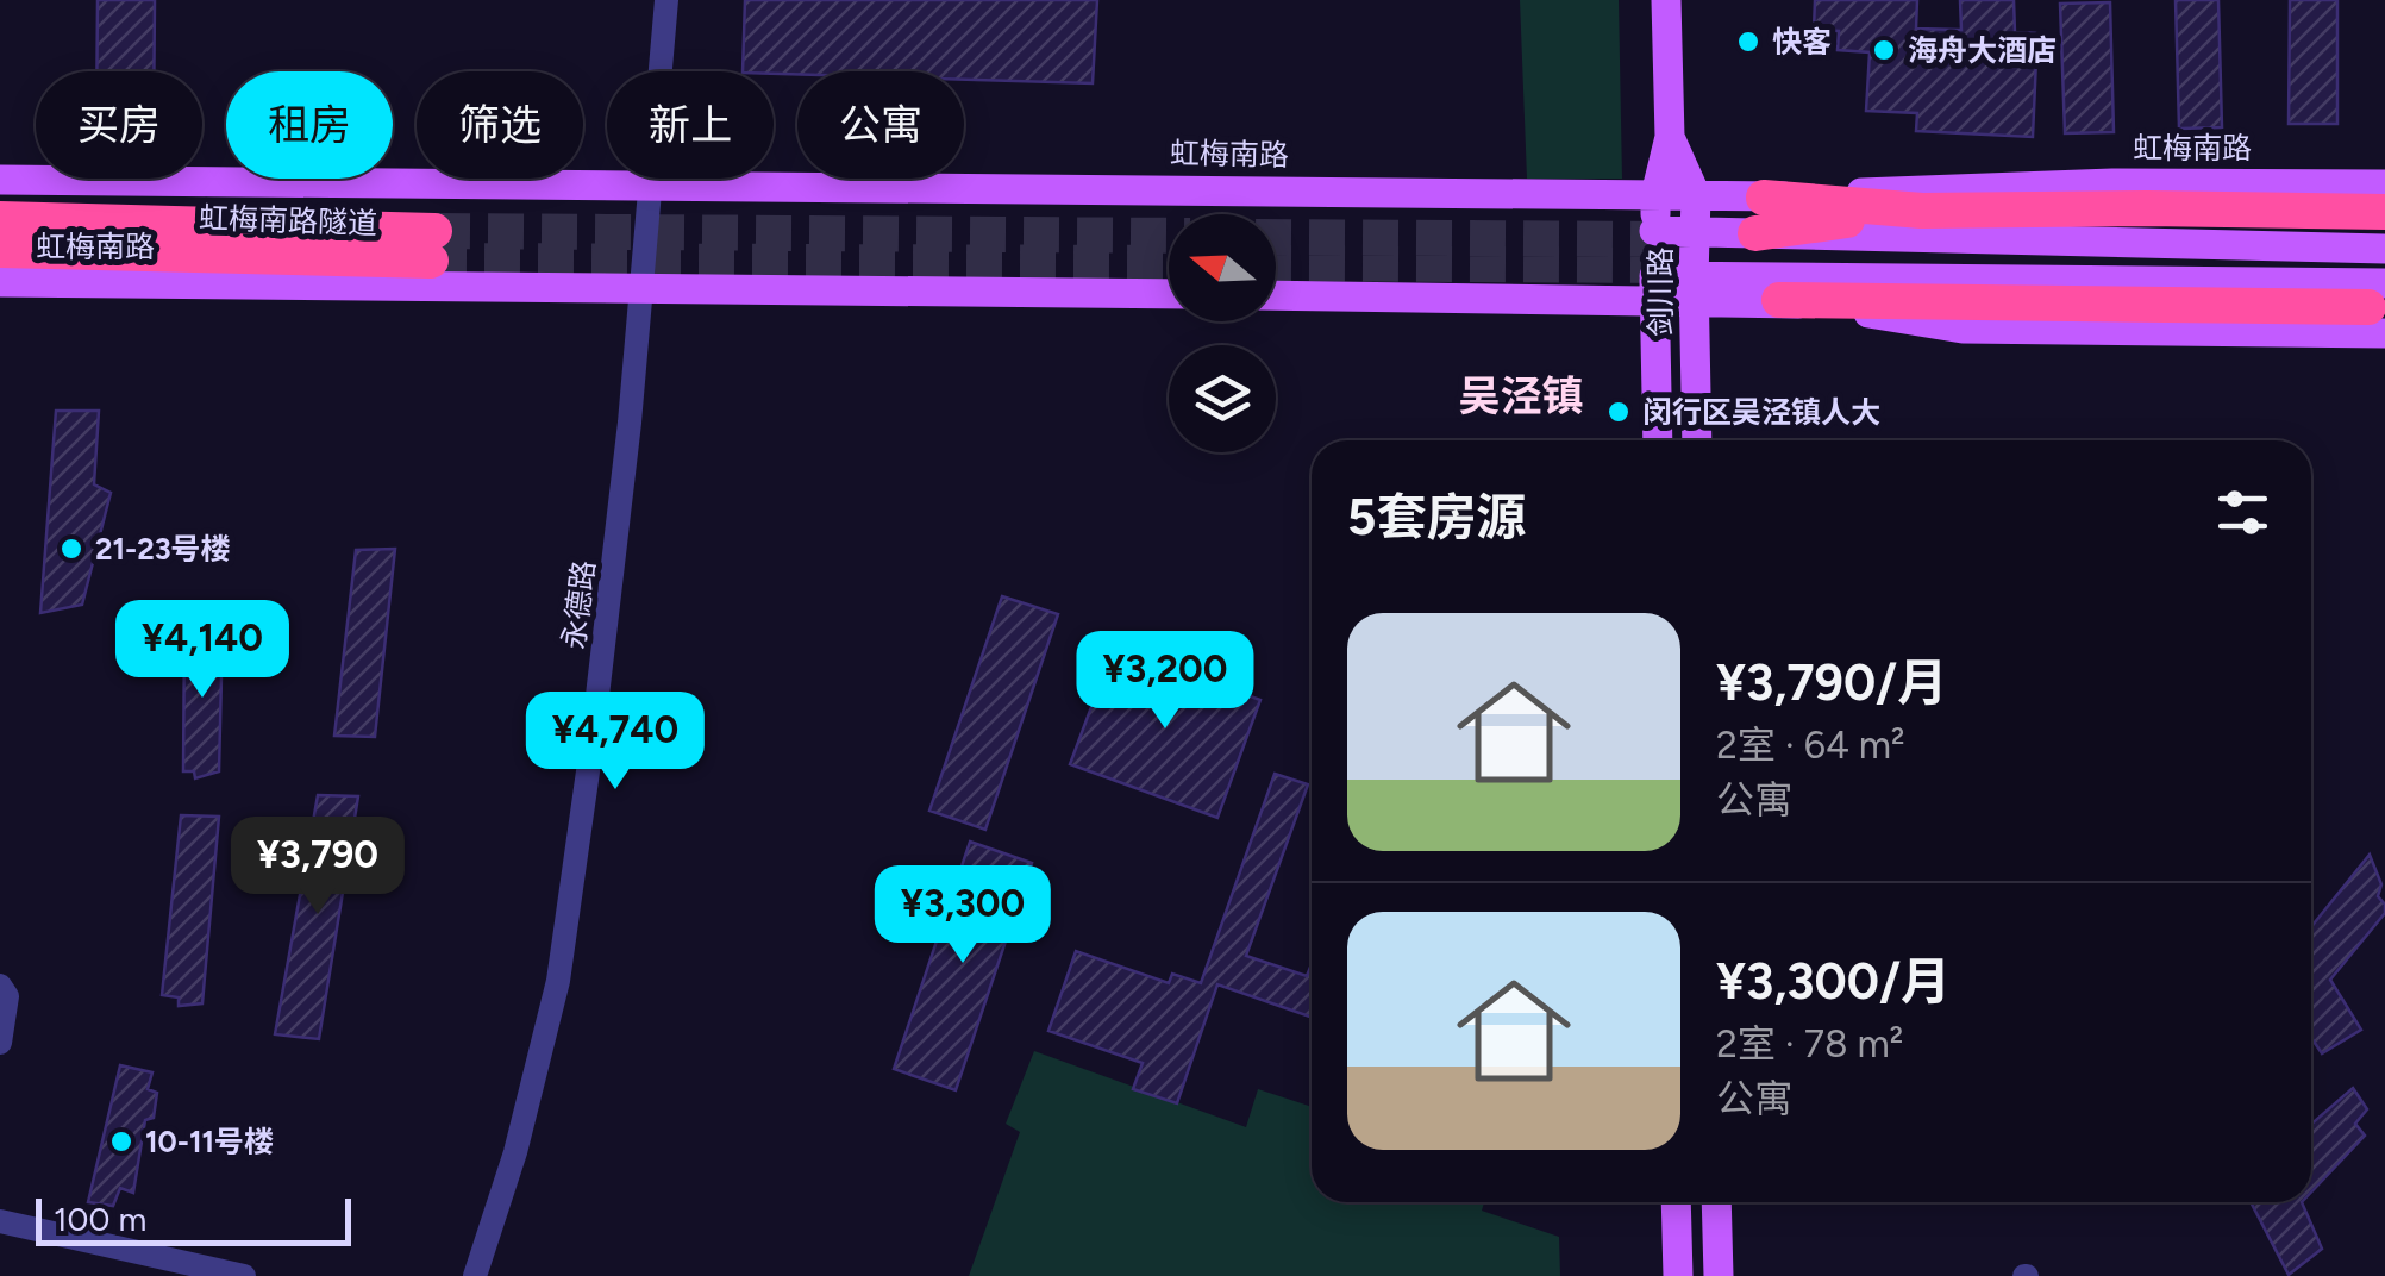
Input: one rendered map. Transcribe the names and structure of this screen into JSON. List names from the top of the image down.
{
  "streets": {
    "highway": ["虹梅南路隧道"],
    "main road": ["虹梅南路", "剑川路"],
    "street": ["永德路"]
  },
  "crossings": [
    ["虹梅南路", "剑川路"],
    ["虹梅南路", "永德路"]
  ],
  "districts": ["吴泾镇"],
  "places": [
    "快客",
    "海舟大酒店",
    "闵行区吴泾镇人大",
    "21-23号楼",
    "10-11号楼"
  ],
  "scale_bar": "100 m",
  "north": "left",
  "page": {
    "chip": [
      "买房",
      "租房",
      "筛选",
      "新上",
      "公寓"
    ],
    "heading": "5套房源",
    "list": [
      {
        "name": "¥3,790/月",
        "note": "2室 · 64 m² · 公寓"
      },
      {
        "name": "¥3,300/月",
        "note": "2室 · 78 m² · 公寓"
      }
    ],
    "price": [
      "¥4,140",
      "¥3,200",
      "¥4,740",
      "¥3,790",
      "¥3,300"
    ],
    "scale": "100 m"
  }
}
